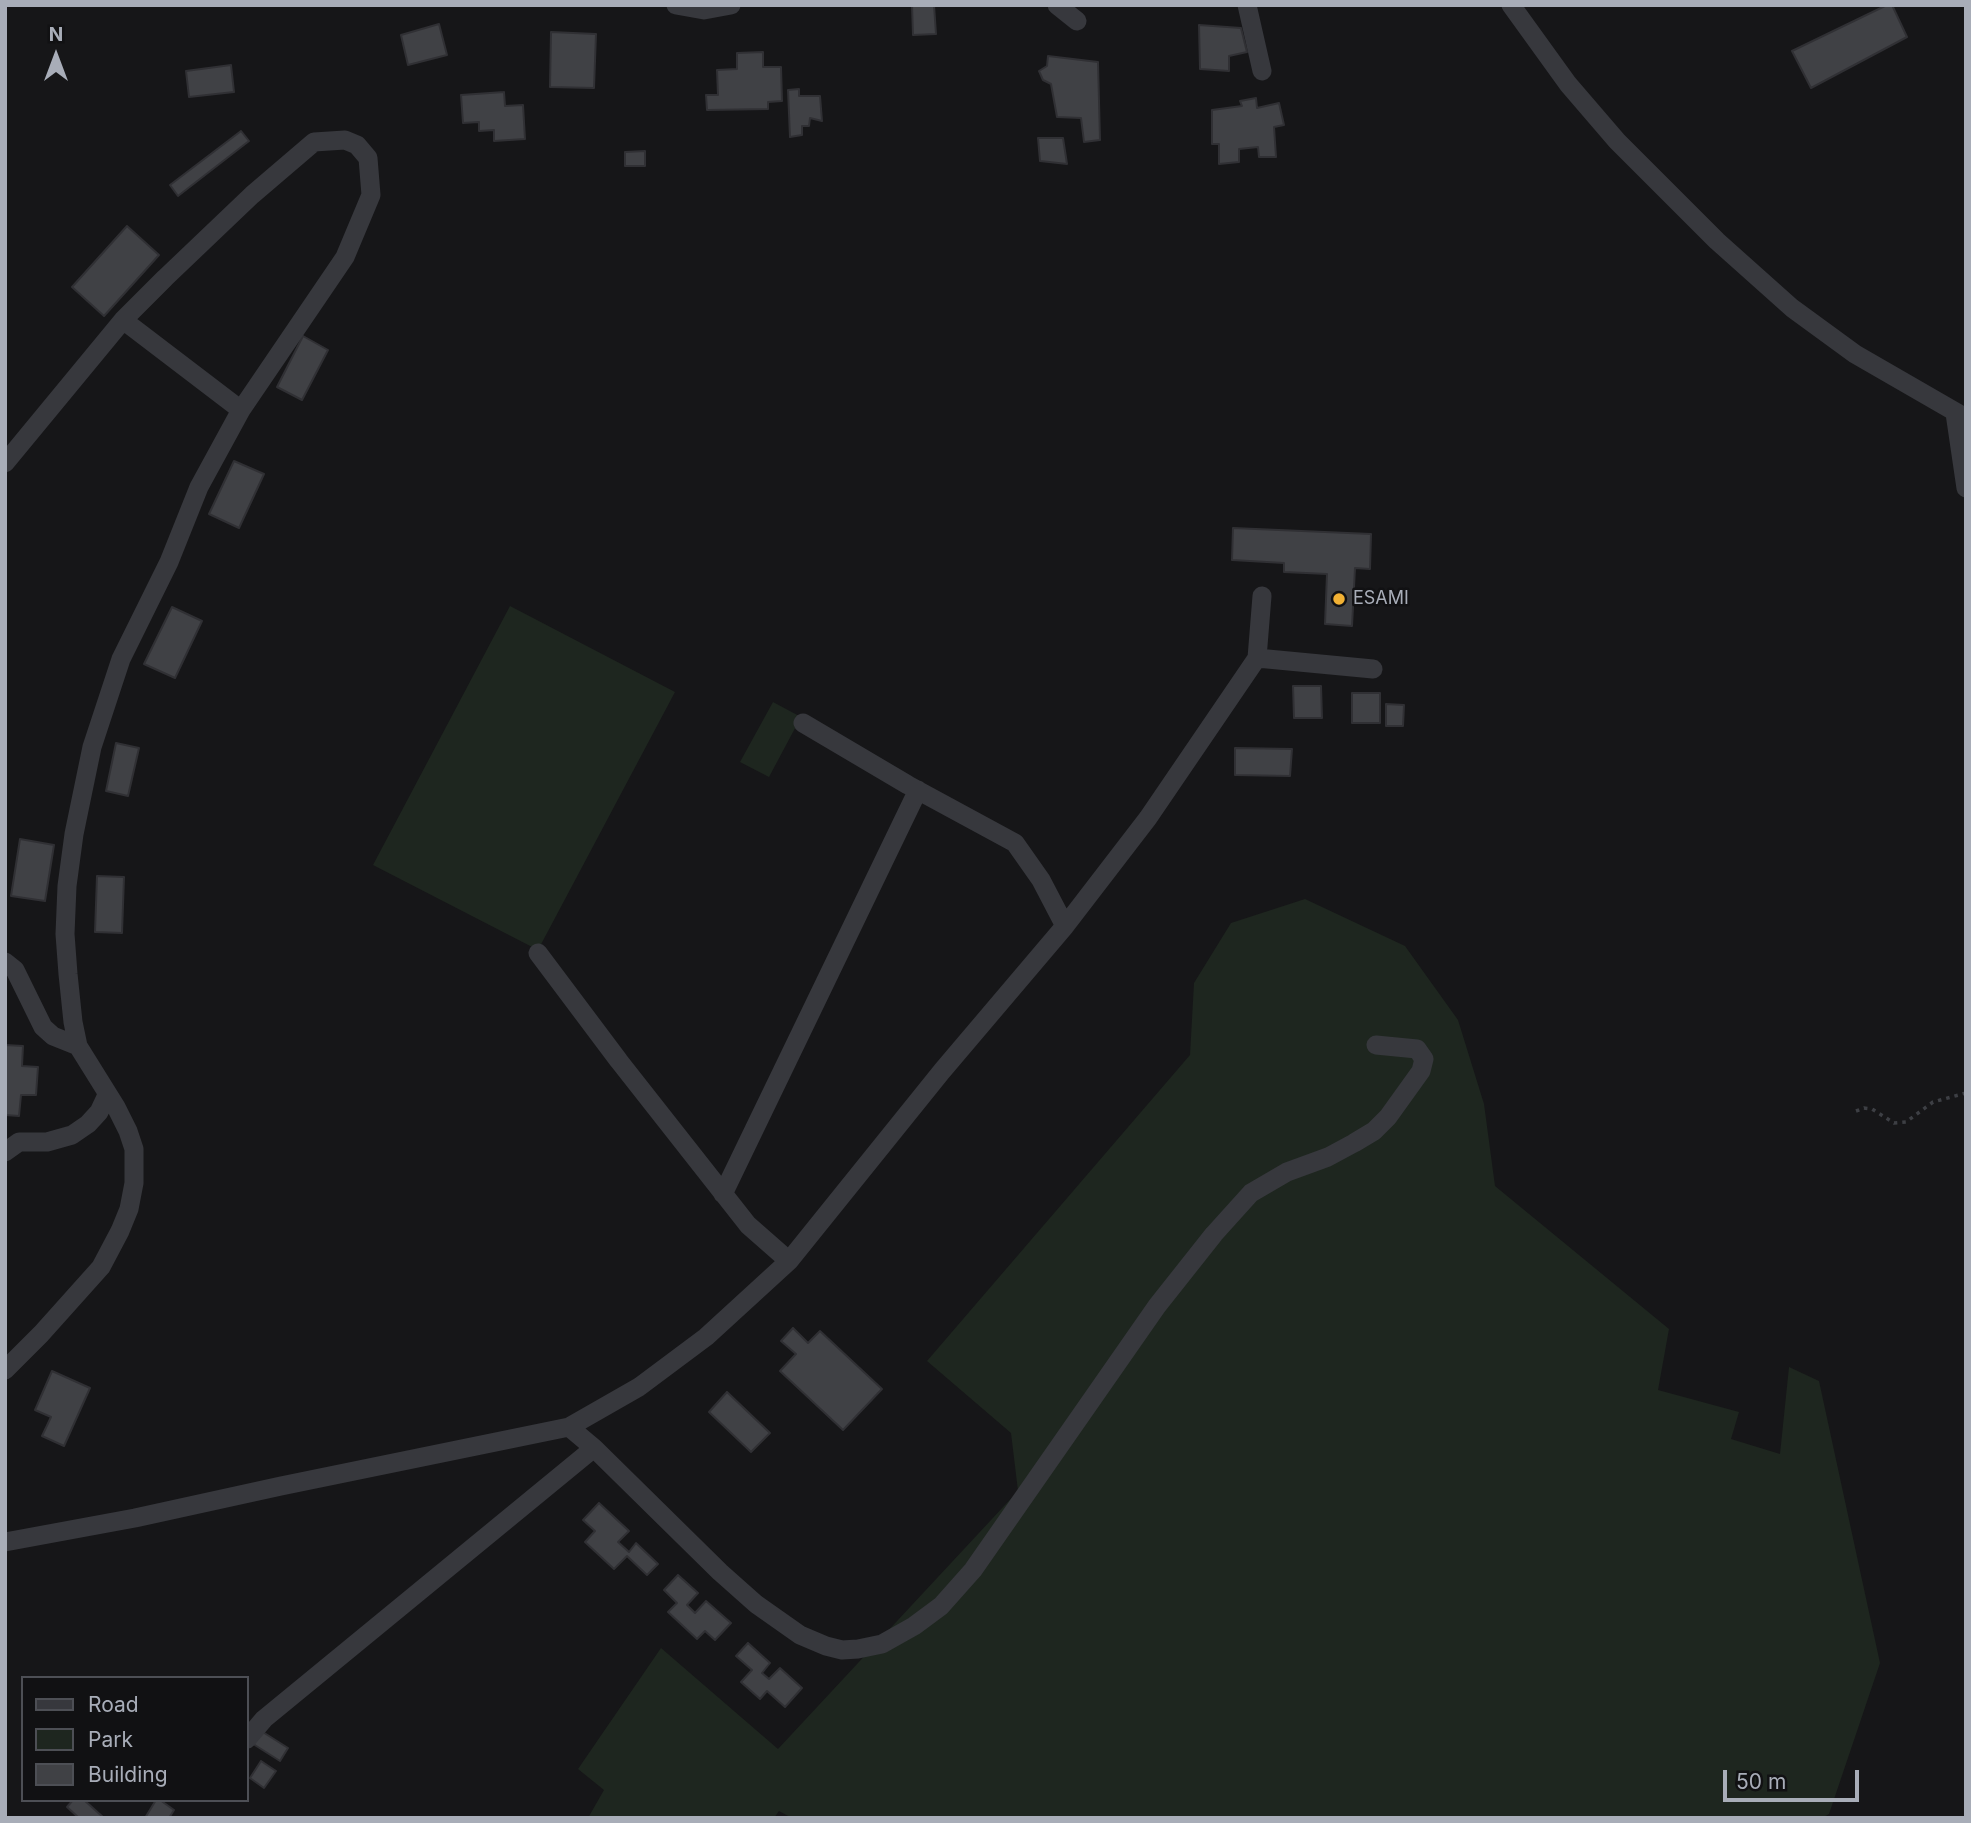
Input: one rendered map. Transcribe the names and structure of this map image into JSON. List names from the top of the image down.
{
  "places": ["ESAMI"],
  "legend": ["Road", "Park", "Building"],
  "scale_bar": "50 m",
  "north": "top"
}
